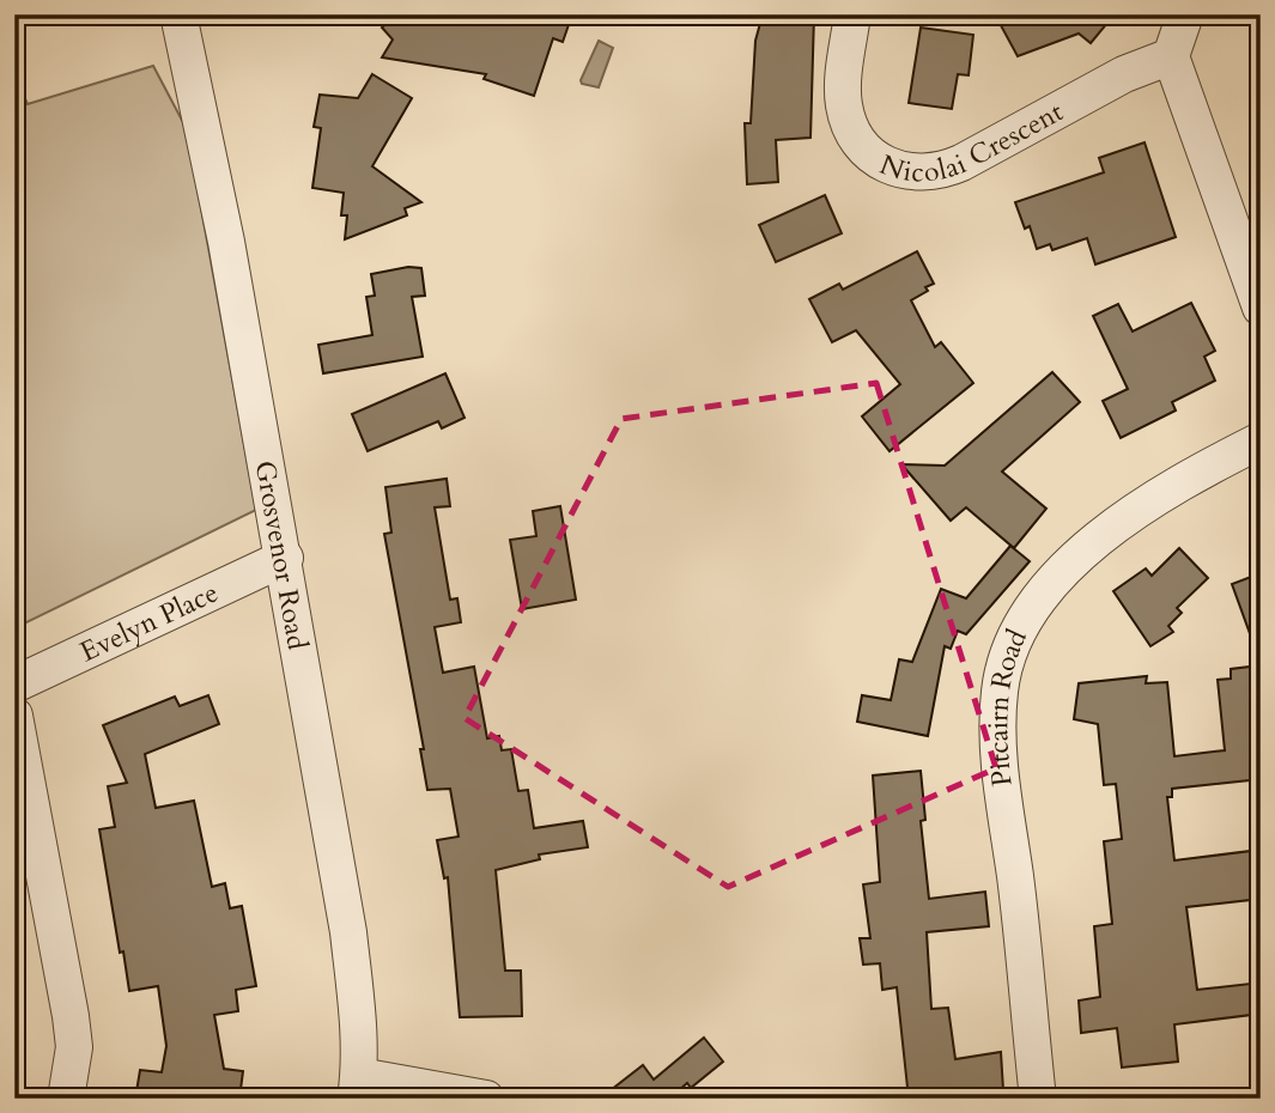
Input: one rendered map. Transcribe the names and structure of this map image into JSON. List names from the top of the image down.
{
  "streets": {
    "street": [
      "Nicolai Crescent",
      "Grosvenor Road",
      "Evelyn Place",
      "Pitcairn Road"
    ]
  },
  "crossings": [
    ["Grosvenor Road", "Evelyn Place"]
  ]
}
